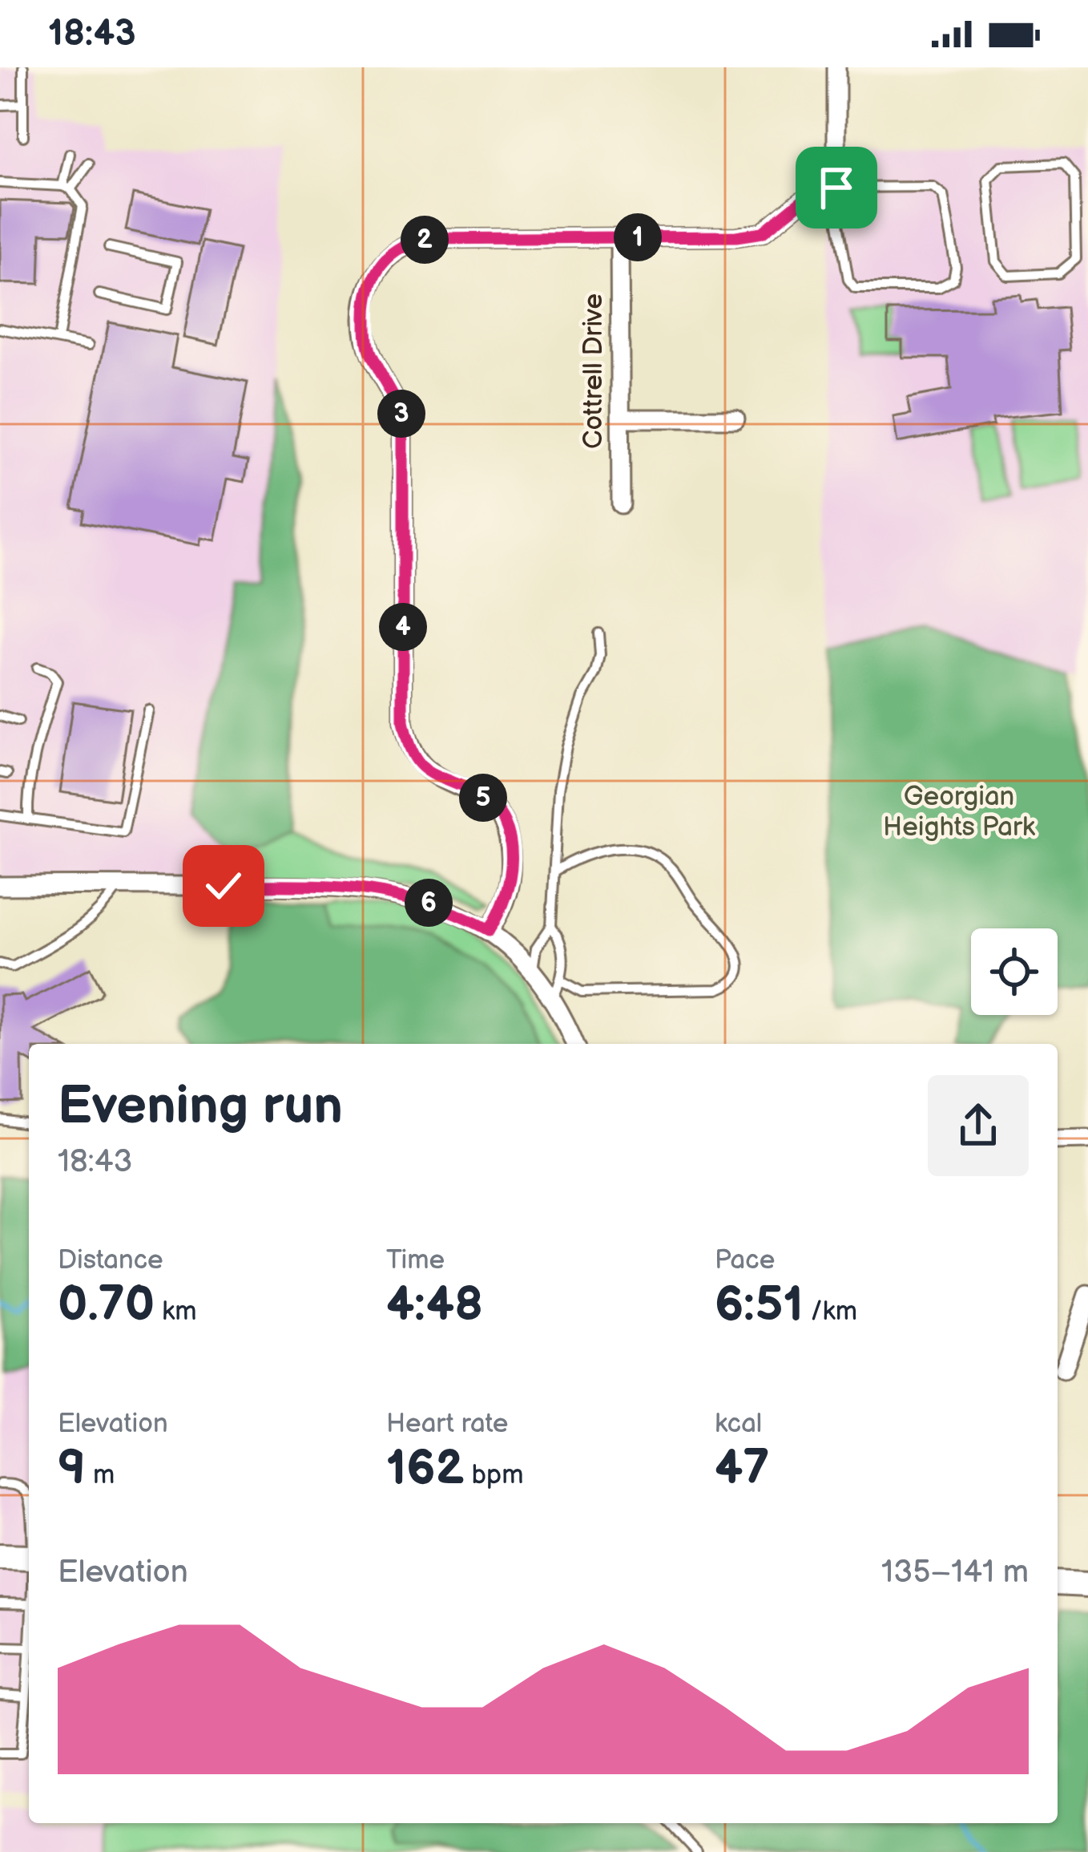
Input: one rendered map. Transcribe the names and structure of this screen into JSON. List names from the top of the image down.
{
  "streets": {
    "street": ["Cottrell Drive"]
  },
  "parks": ["Georgian Heights Park"],
  "page": {
    "status": "18:43",
    "pins": [
      "1",
      "2",
      "3",
      "4",
      "5",
      "6"
    ],
    "heading": ["Evening run", "18:43"],
    "stats": [
      ["Distance", "0.70 km"],
      ["Time", "4:48"],
      ["Pace", "6:51 /km"],
      ["Elevation", "9 m"],
      ["Heart rate", "162 bpm"],
      ["kcal", "47"]
    ],
    "chart": ["Elevation", "135–141 m"]
  }
}
